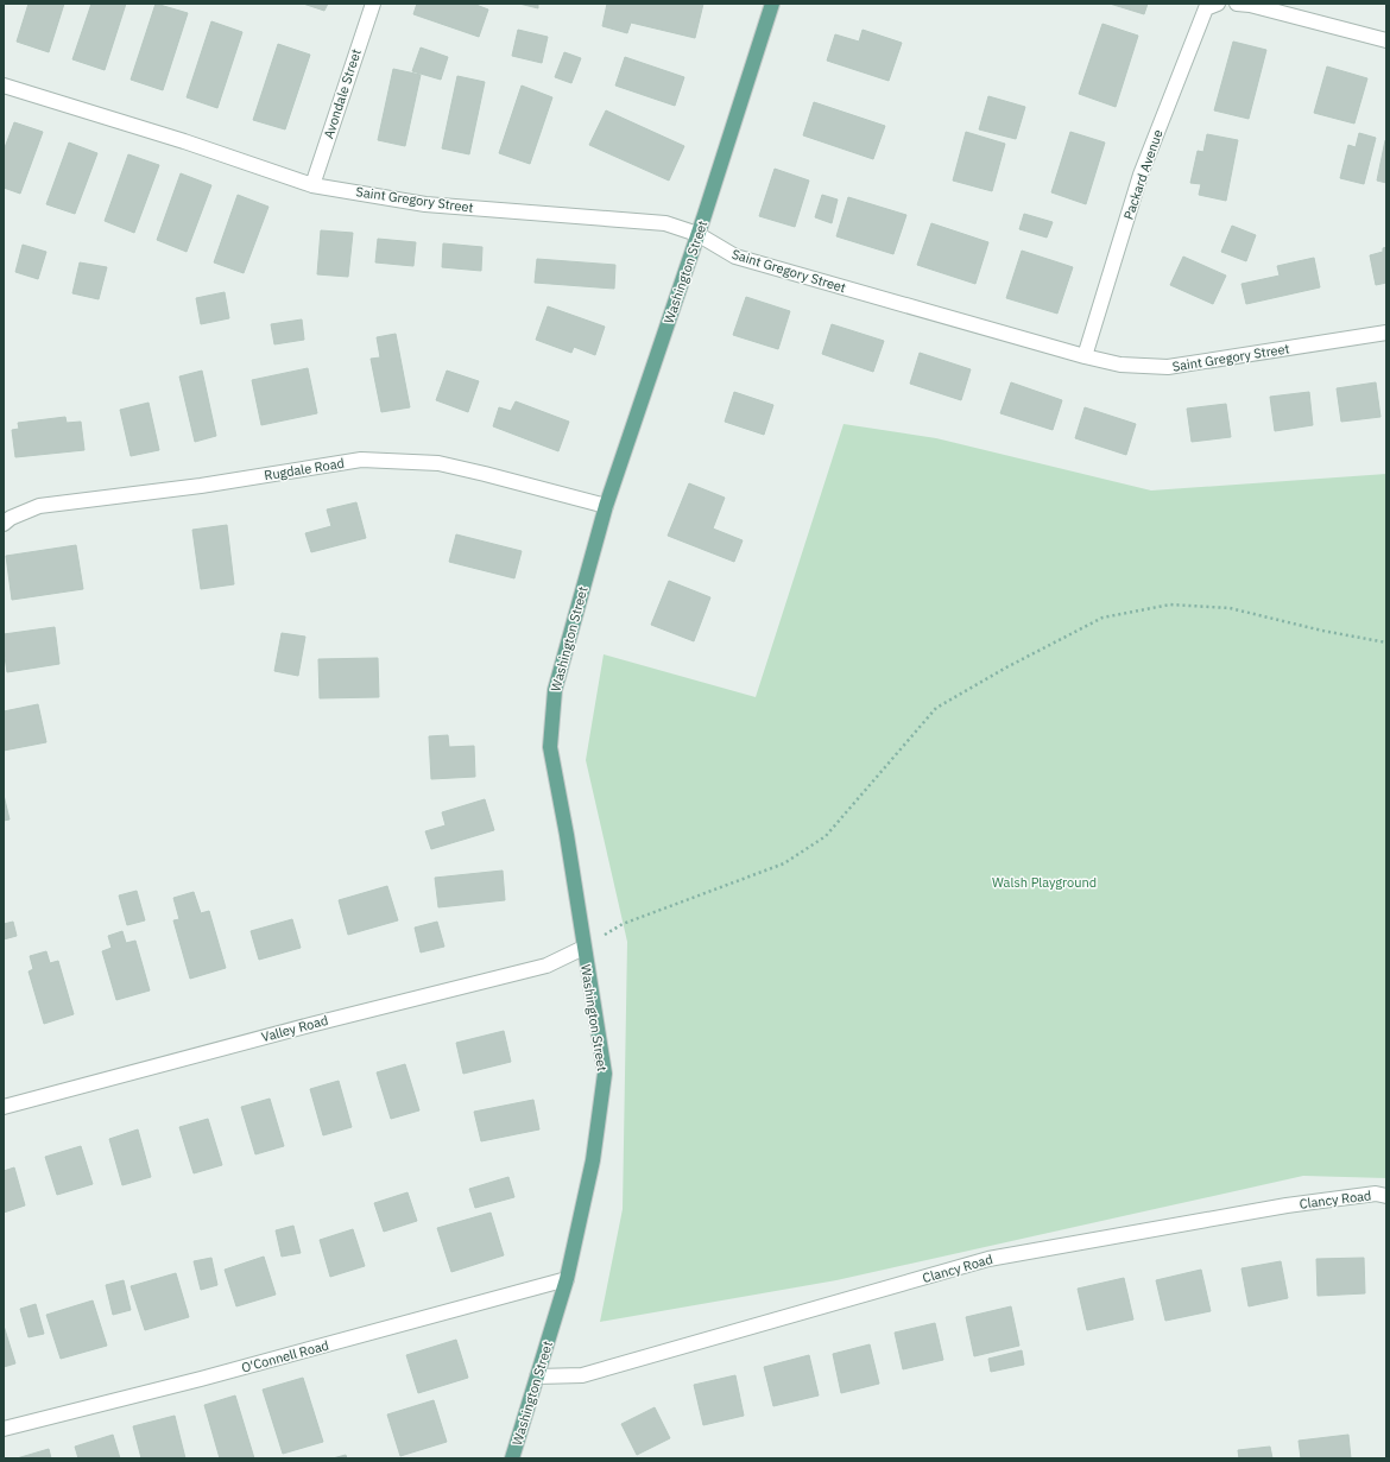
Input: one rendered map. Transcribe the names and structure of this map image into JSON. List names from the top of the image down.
{
  "streets": {
    "main road": ["Washington Street"],
    "street": [
      "Avondale Street",
      "Packard Avenue",
      "Saint Gregory Street",
      "Rugdale Road",
      "Valley Road",
      "Clancy Road",
      "O'Connell Road"
    ]
  },
  "crossings": [
    ["Avondale Street", "Saint Gregory Street"],
    ["Packard Avenue", "Saint Gregory Street"],
    ["Saint Gregory Street", "Washington Street"],
    ["Washington Street", "Rugdale Road"],
    ["Washington Street", "Valley Road"],
    ["Washington Street", "Clancy Road"],
    ["Washington Street", "O'Connell Road"]
  ],
  "parks": ["Walsh Playground"]
}
